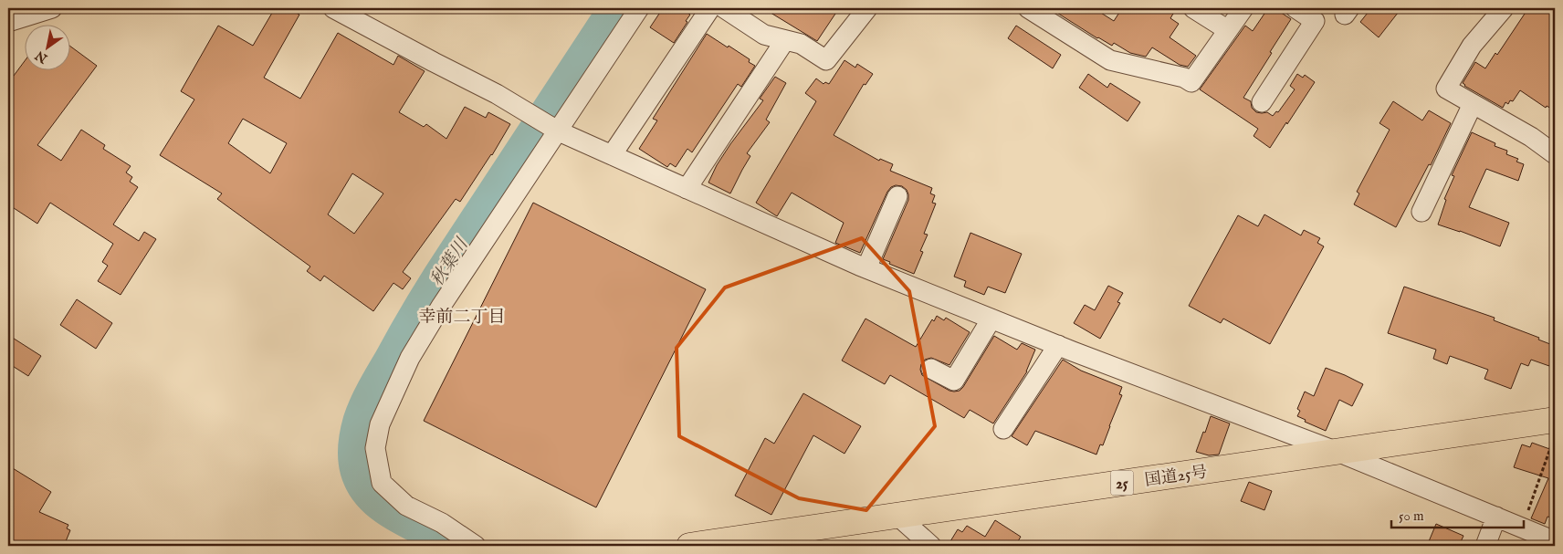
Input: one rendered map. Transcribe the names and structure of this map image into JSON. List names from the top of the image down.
{
  "streets": {
    "highway": ["国道25号", "25"]
  },
  "districts": ["幸前二丁目"],
  "water": ["秋葉川"],
  "scale_bar": "50 m",
  "north": "bottom left"
}
